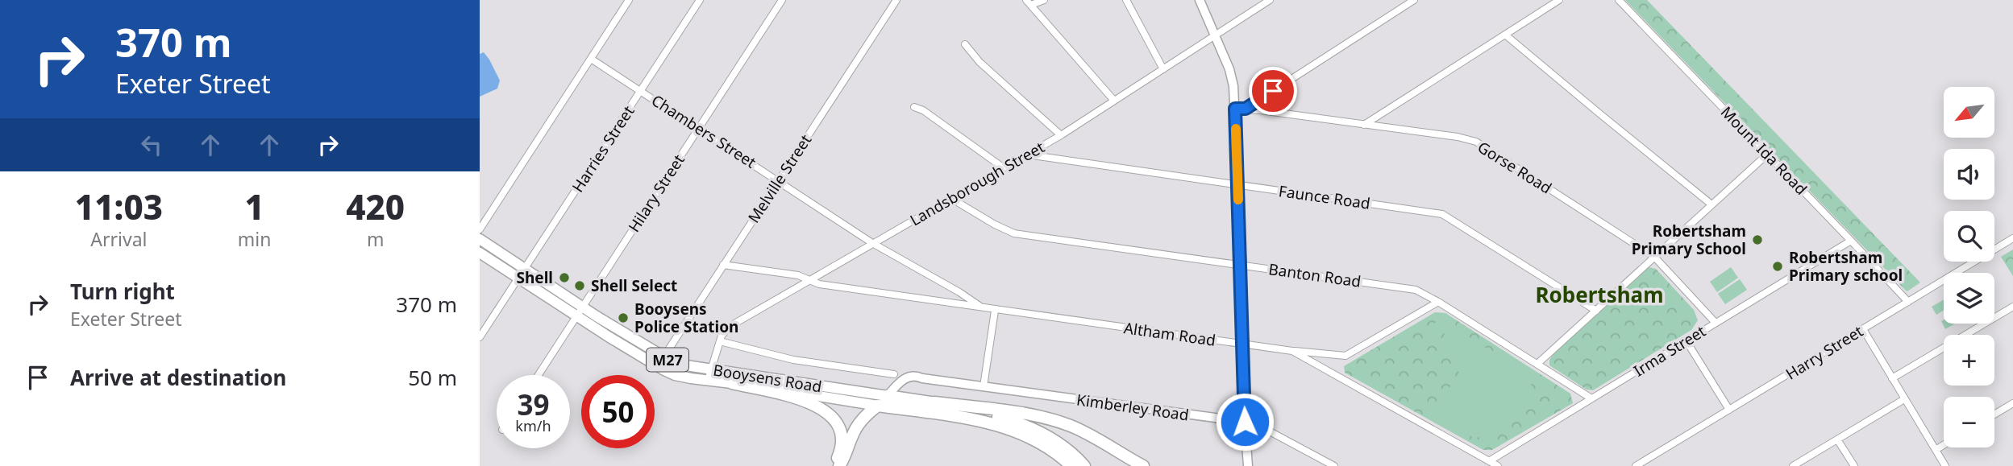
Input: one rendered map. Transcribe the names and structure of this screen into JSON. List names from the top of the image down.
{
  "streets": {
    "main road": ["M27", "Booysens Road", "Kimberley Road"],
    "street": [
      "Chambers Street",
      "Harries Street",
      "Mount Ida Road",
      "Gorse Road",
      "Melville Street",
      "Landsborough Street",
      "Hilary Street",
      "Faunce Road",
      "Banton Road",
      "Altham Road",
      "Irma Street",
      "Harry Street"
    ]
  },
  "crossings": [
    ["Chambers Street", "Harries Street"],
    ["Chambers Street", "Melville Street"],
    ["Chambers Street", "Landsborough Street"],
    ["Chambers Street", "Hilary Street"],
    ["Chambers Street", "Altham Road"],
    ["Harries Street", "Booysens Road"],
    ["Mount Ida Road", "Irma Street"],
    ["Mount Ida Road", "Harry Street"],
    ["Gorse Road", "Irma Street"],
    ["Melville Street", "Altham Road"],
    ["Melville Street", "Booysens Road"],
    ["Landsborough Street", "Faunce Road"],
    ["Landsborough Street", "Banton Road"],
    ["Landsborough Street", "Altham Road"],
    ["Landsborough Street", "Booysens Road"],
    ["Hilary Street", "Booysens Road"],
    ["Banton Road", "Irma Street"],
    ["Altham Road", "Irma Street"],
    ["Booysens Road", "Kimberley Road"]
  ],
  "districts": ["Robertsham"],
  "places": [
    "Robertsham Primary School",
    "Robertsham Primary school",
    "Shell",
    "Shell Select",
    "Booysens Police Station"
  ],
  "north": "bottom left",
  "page": {
    "turn": ["370 m", "Exeter Street"],
    "map_buttons": ["+", "−"],
    "eta": [
      "11:03",
      "Arrival",
      "1",
      "min",
      "420",
      "m"
    ],
    "list": [
      {
        "name": "Turn right",
        "note": "Exeter Street",
        "value": "370 m"
      },
      {
        "name": "Arrive at destination",
        "value": "50 m"
      }
    ],
    "speed": "39 km/h",
    "limit": "50"
  }
}
